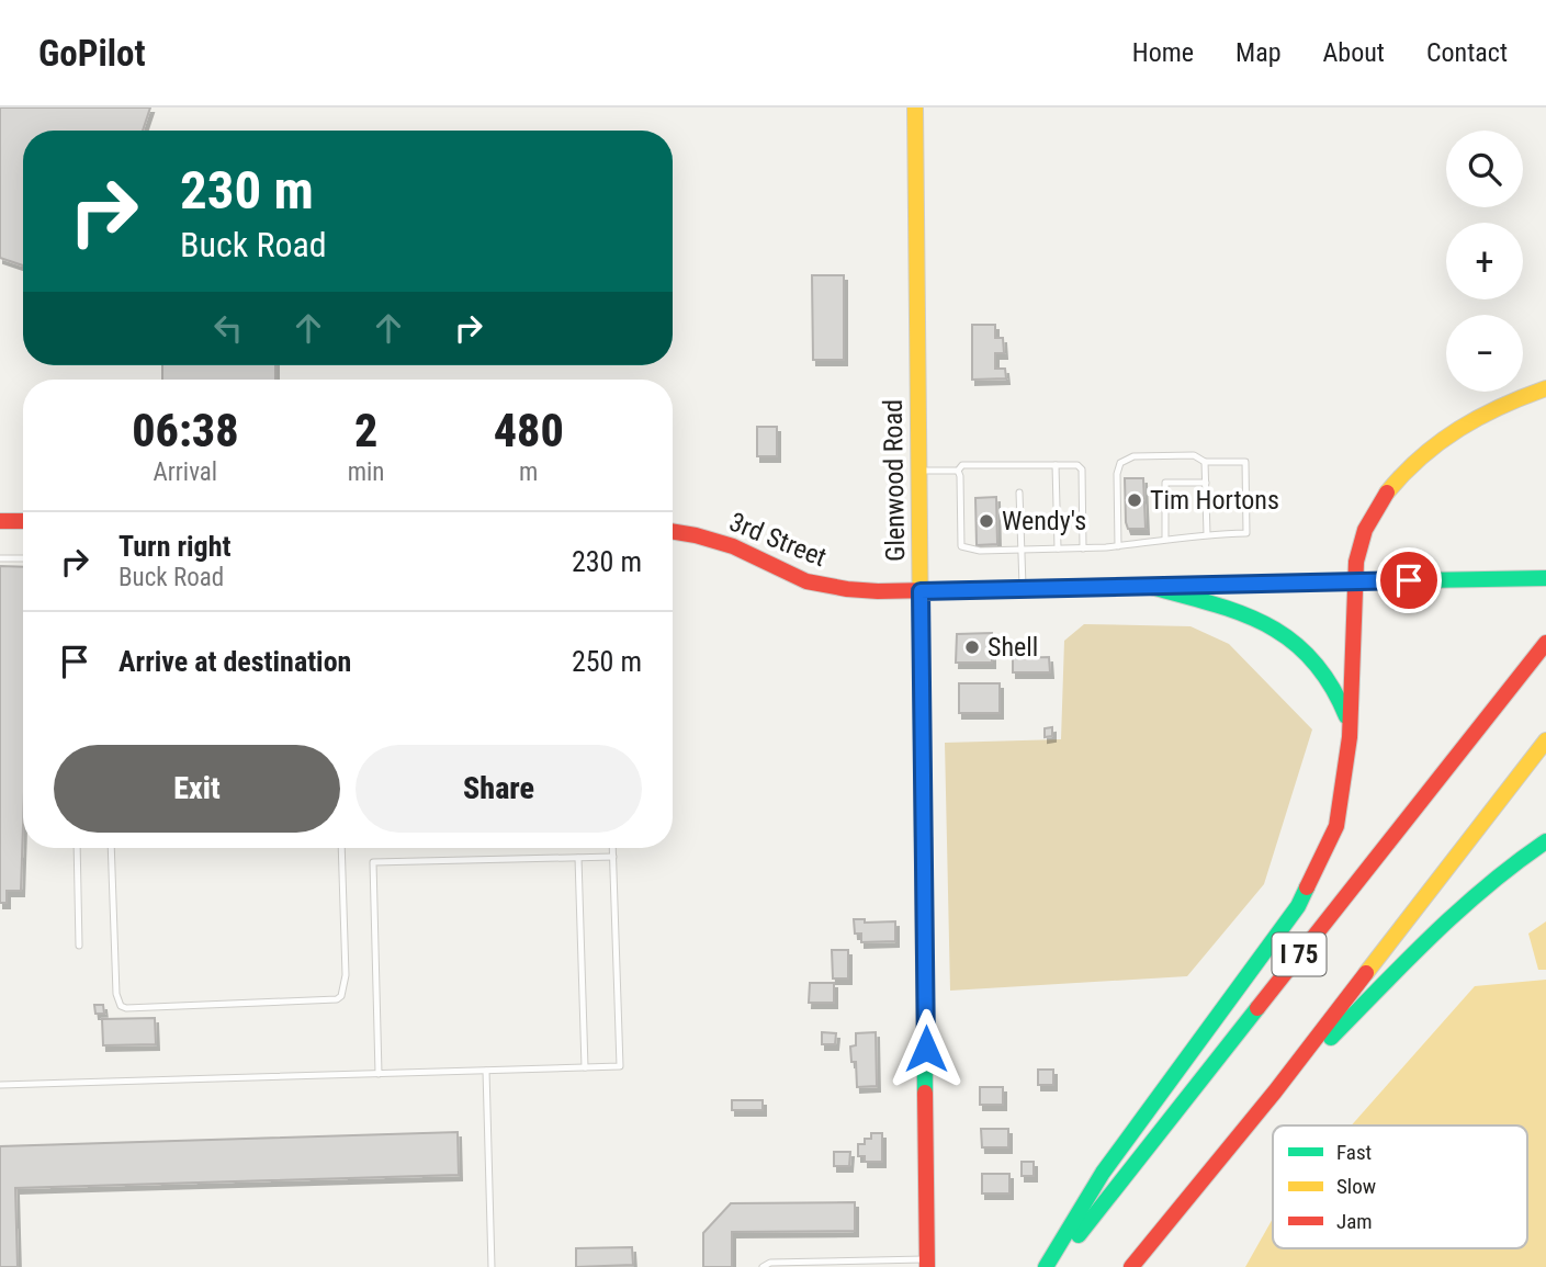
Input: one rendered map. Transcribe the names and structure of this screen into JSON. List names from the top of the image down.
{
  "streets": {
    "main road": ["Glenwood Road", "3rd Street", "I 75"]
  },
  "crossings": [
    ["Glenwood Road", "3rd Street"]
  ],
  "places": ["Tim Hortons", "Wendy's", "Shell"],
  "legend": ["Fast", "Slow", "Jam"],
  "page": {
    "header": "GoPilot",
    "nav": [
      "Home",
      "Map",
      "About",
      "Contact"
    ],
    "map_buttons": ["+", "−"],
    "turn": ["230 m", "Buck Road"],
    "eta": [
      "06:38",
      "Arrival",
      "2",
      "min",
      "480",
      "m"
    ],
    "list": [
      {
        "name": "Turn right",
        "note": "Buck Road",
        "value": "230 m"
      },
      {
        "name": "Arrive at destination",
        "value": "250 m"
      }
    ],
    "buttons": ["Exit", "Share"]
  }
}
